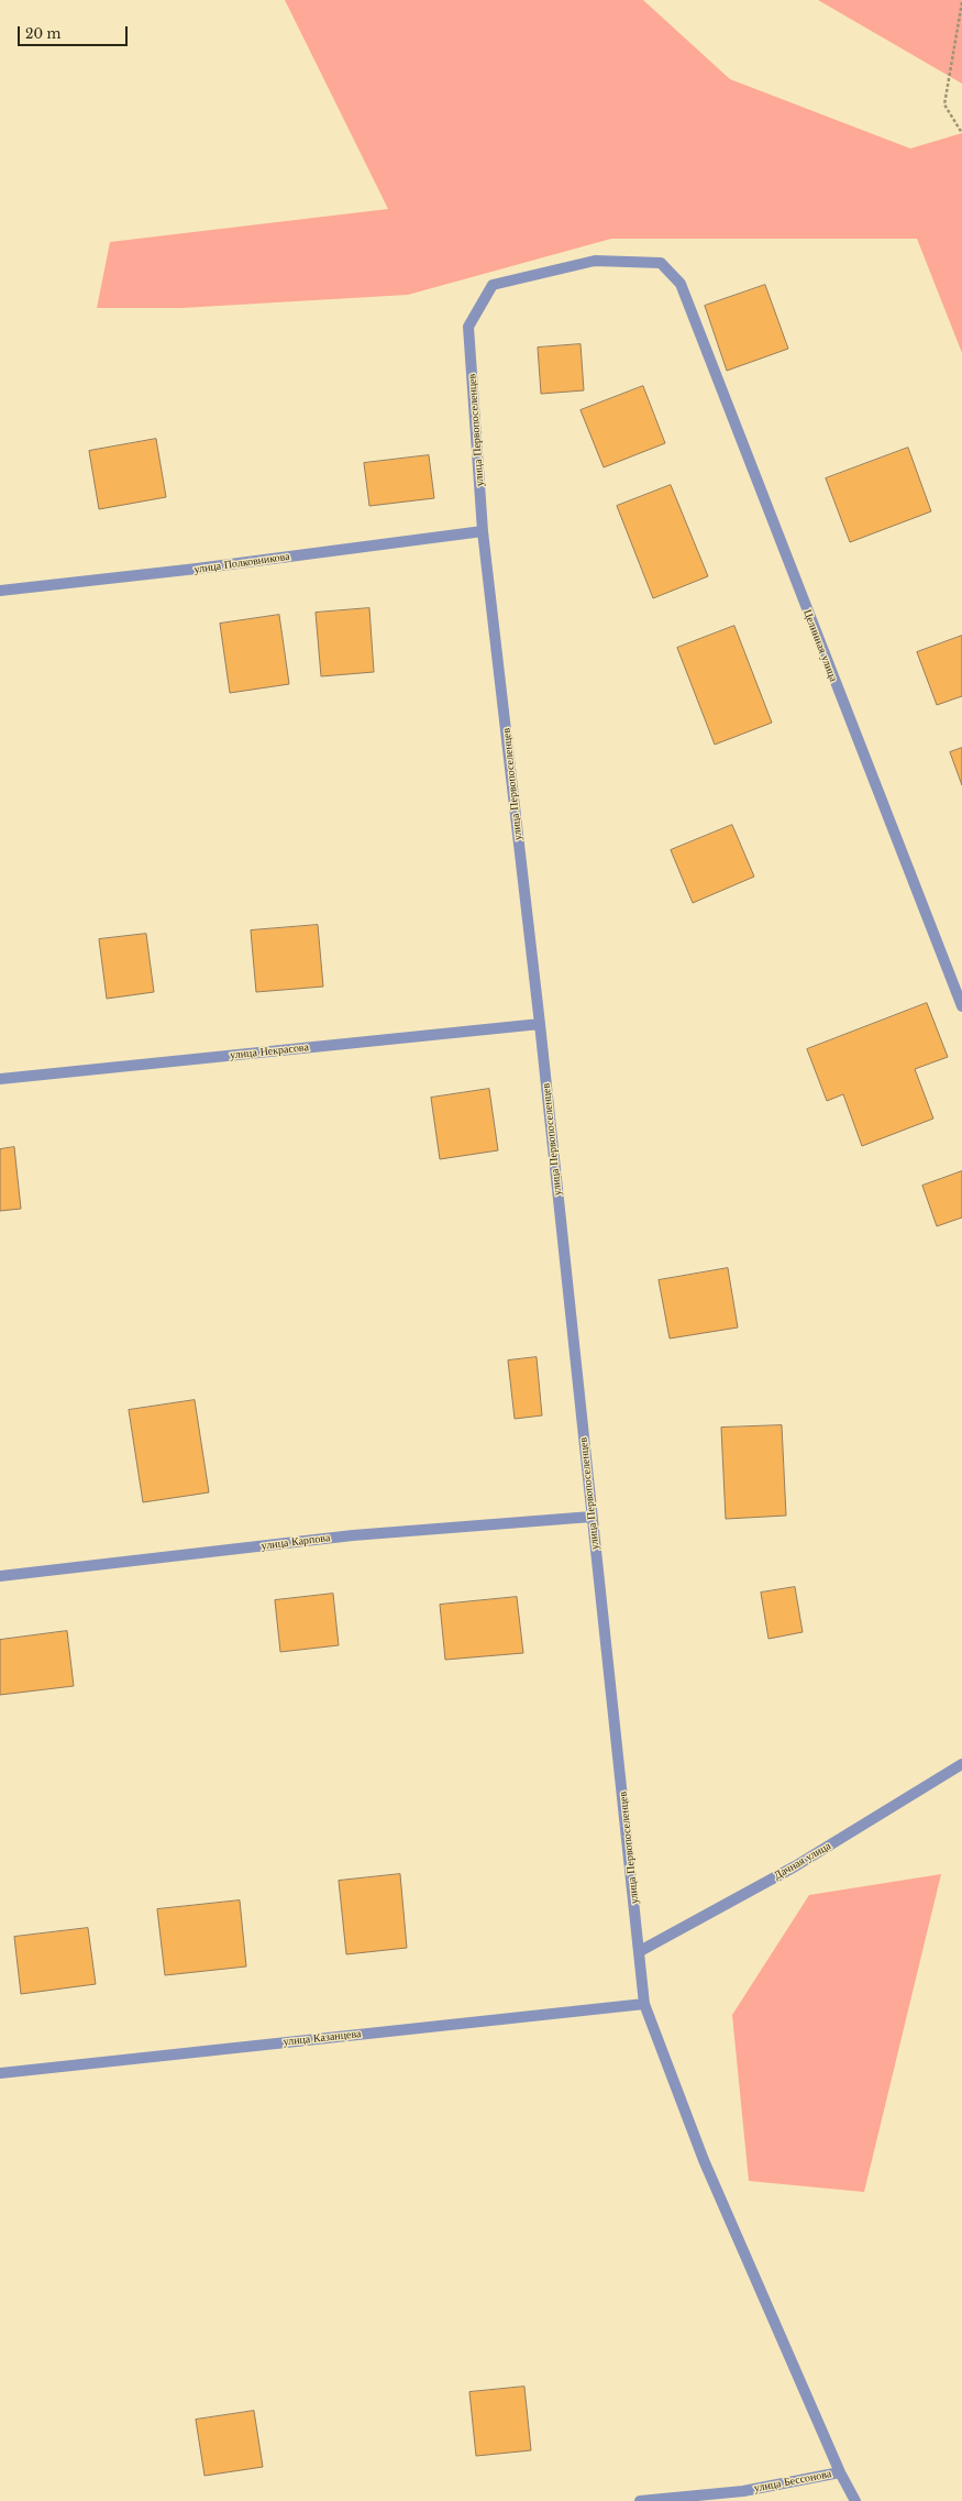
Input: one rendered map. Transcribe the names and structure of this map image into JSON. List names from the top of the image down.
{
  "streets": {
    "street": [
      "улица Первопоселенцев",
      "улица Полковникова",
      "Целинная улица",
      "улица Некрасова",
      "улица Карпова",
      "Дачная улица",
      "улица Казанцева",
      "улица Бессонова"
    ]
  },
  "crossings": [
    ["улица Первопоселенцев", "улица Полковникова"],
    ["улица Первопоселенцев", "Целинная улица"],
    ["улица Первопоселенцев", "улица Некрасова"],
    ["улица Первопоселенцев", "улица Карпова"],
    ["улица Первопоселенцев", "Дачная улица"],
    ["улица Первопоселенцев", "улица Казанцева"],
    ["улица Первопоселенцев", "улица Бессонова"]
  ],
  "scale_bar": "20 m"
}
